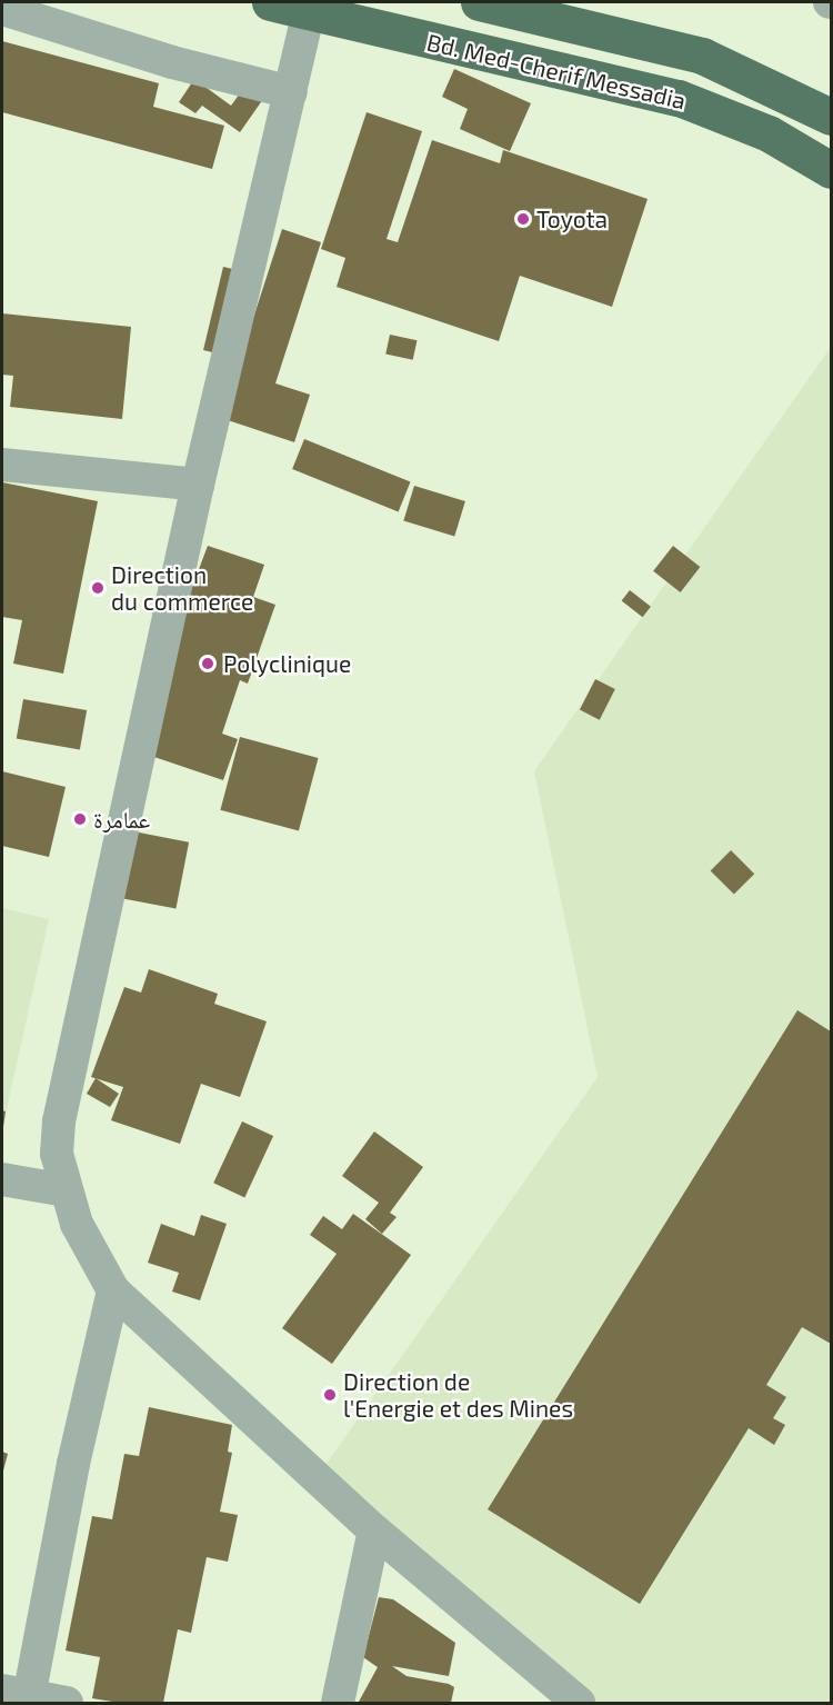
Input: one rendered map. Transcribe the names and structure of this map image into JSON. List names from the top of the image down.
{
  "streets": {
    "highway": ["Bd. Med-Cherif Messadia"]
  },
  "places": [
    "Toyota",
    "Direction du commerce",
    "Polyclinique",
    "عمامرة",
    "Direction de l'Energie et des Mines"
  ]
}
